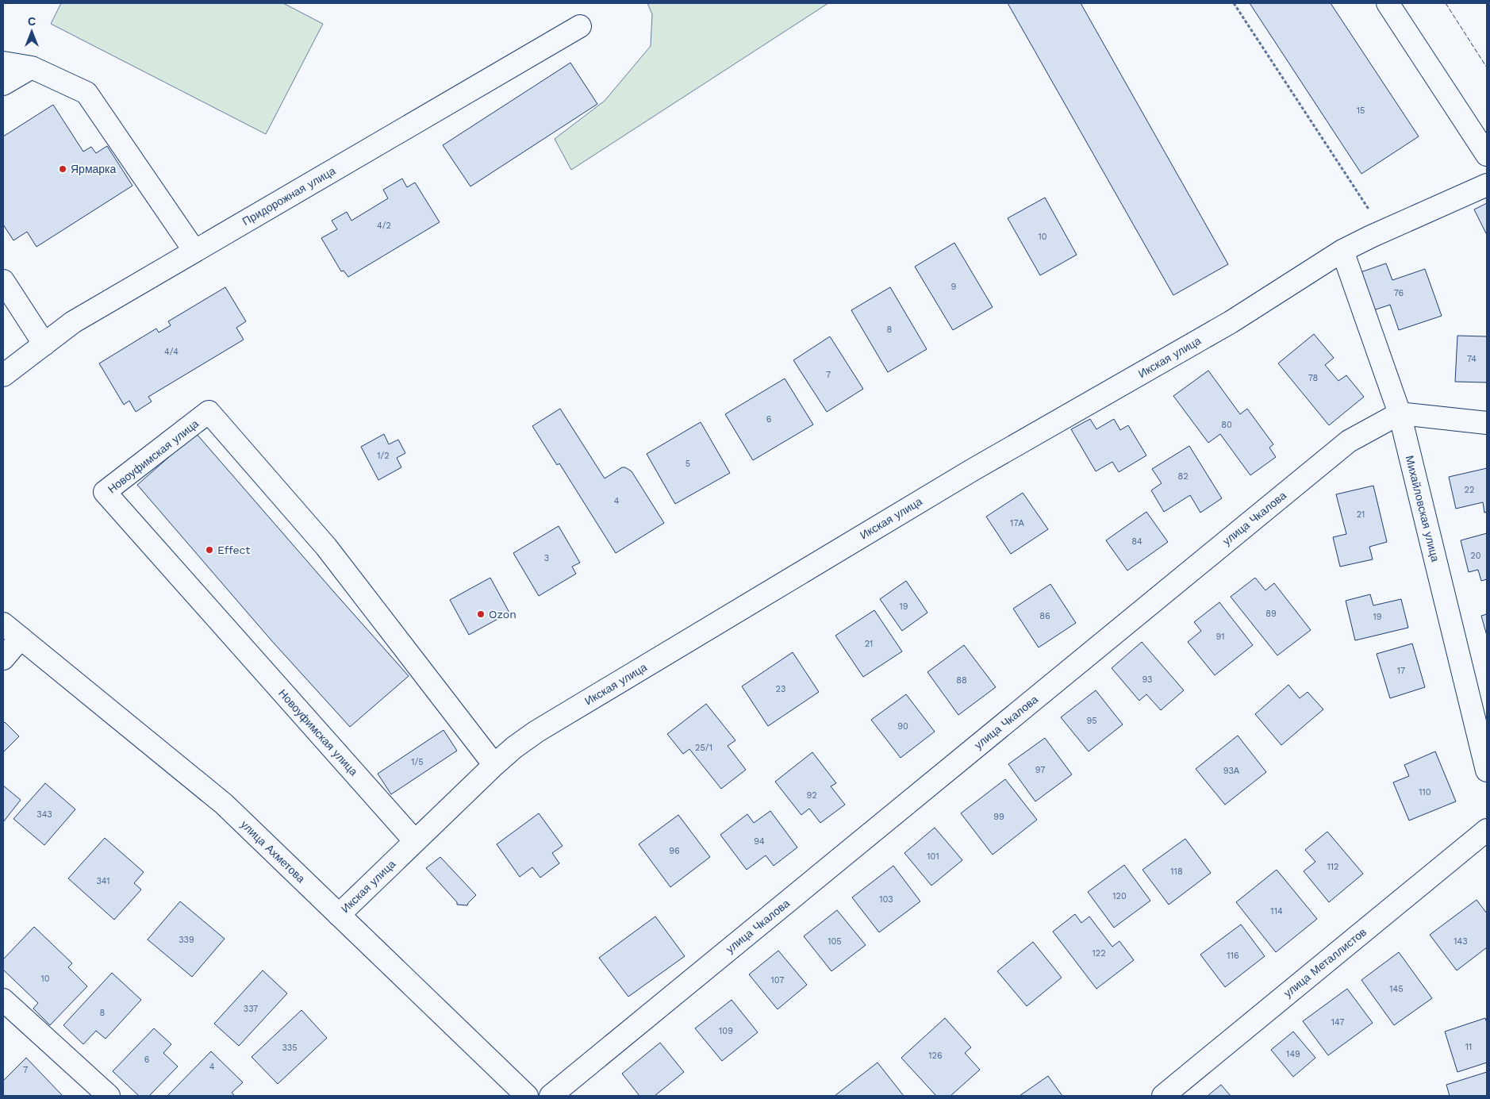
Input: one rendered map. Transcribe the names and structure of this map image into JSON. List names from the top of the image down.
{
  "streets": {
    "street": [
      "Придорожная улица",
      "Икская улица",
      "Новоуфимская улица",
      "Михайловская улица",
      "улица Чкалова",
      "улица Ахметова",
      "улица Металлистов"
    ]
  },
  "crossings": [
    ["Икская улица", "Новоуфимская улица"],
    ["Икская улица", "Михайловская улица"],
    ["Икская улица", "улица Ахметова"],
    ["Михайловская улица", "улица Чкалова"]
  ],
  "places": ["Ярмарка", "Effect", "Ozon"],
  "house_numbers": [
    "15",
    "4/2",
    "10",
    "9",
    "76",
    "8",
    "4/4",
    "74",
    "7",
    "78",
    "6",
    "80",
    "1/2",
    "5",
    "82",
    "22",
    "4",
    "21",
    "17А",
    "84",
    "20",
    "3",
    "19",
    "89",
    "86",
    "19",
    "91",
    "21",
    "17",
    "93",
    "88",
    "23",
    "95",
    "90",
    "25/1",
    "1/5",
    "97",
    "93А",
    "110",
    "92",
    "343",
    "99",
    "94",
    "96",
    "101",
    "112",
    "118",
    "341",
    "120",
    "103",
    "114",
    "339",
    "105",
    "143",
    "122",
    "116",
    "10",
    "107",
    "145",
    "337",
    "8",
    "147",
    "109",
    "11",
    "335",
    "149",
    "126",
    "6",
    "4",
    "7"
  ],
  "north": "top"
}
